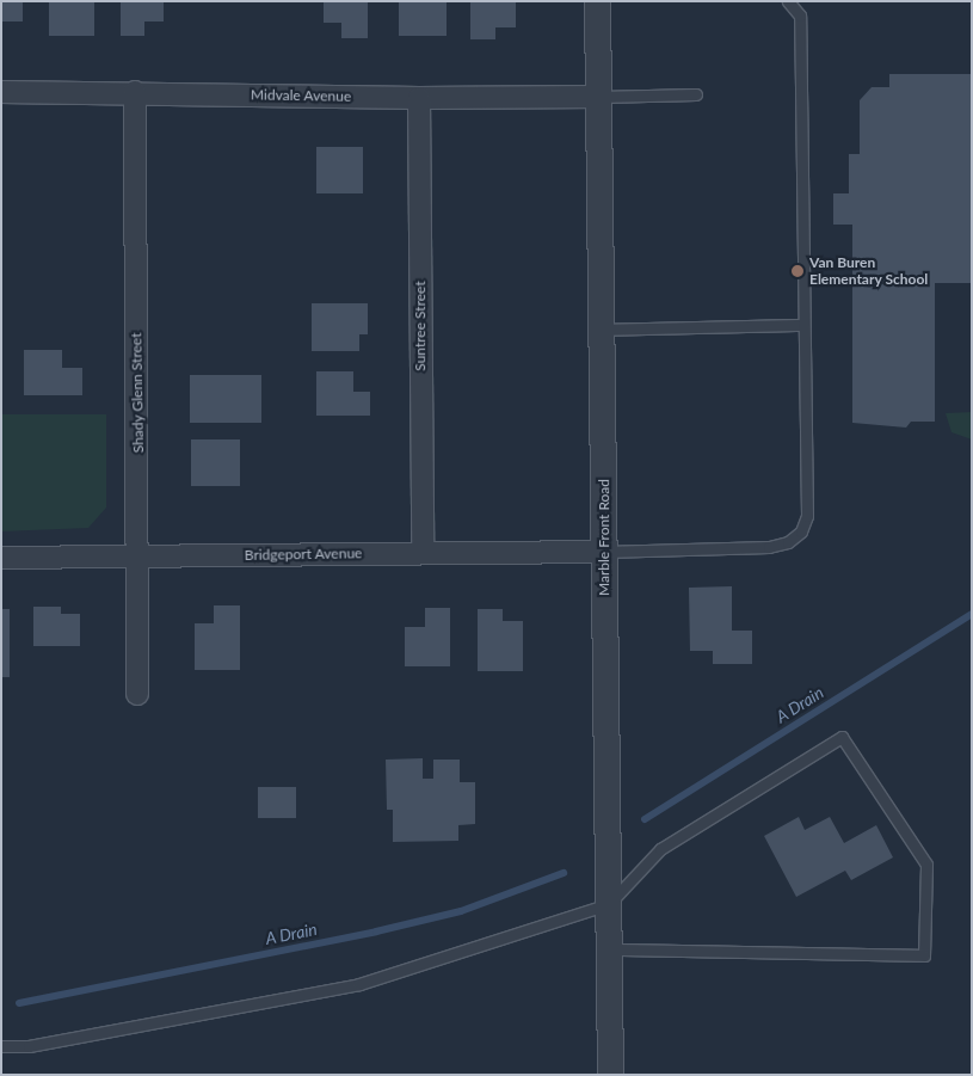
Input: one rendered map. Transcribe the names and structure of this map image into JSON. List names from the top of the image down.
{
  "streets": {
    "street": [
      "Midvale Avenue",
      "Suntree Street",
      "Shady Glenn Street",
      "Marble Front Road",
      "Bridgeport Avenue"
    ]
  },
  "crossings": [
    ["Midvale Avenue", "Suntree Street"],
    ["Midvale Avenue", "Shady Glenn Street"],
    ["Midvale Avenue", "Marble Front Road"],
    ["Suntree Street", "Bridgeport Avenue"],
    ["Shady Glenn Street", "Bridgeport Avenue"],
    ["Marble Front Road", "Bridgeport Avenue"]
  ],
  "water": ["A Drain"],
  "places": ["Van Buren Elementary School"]
}
